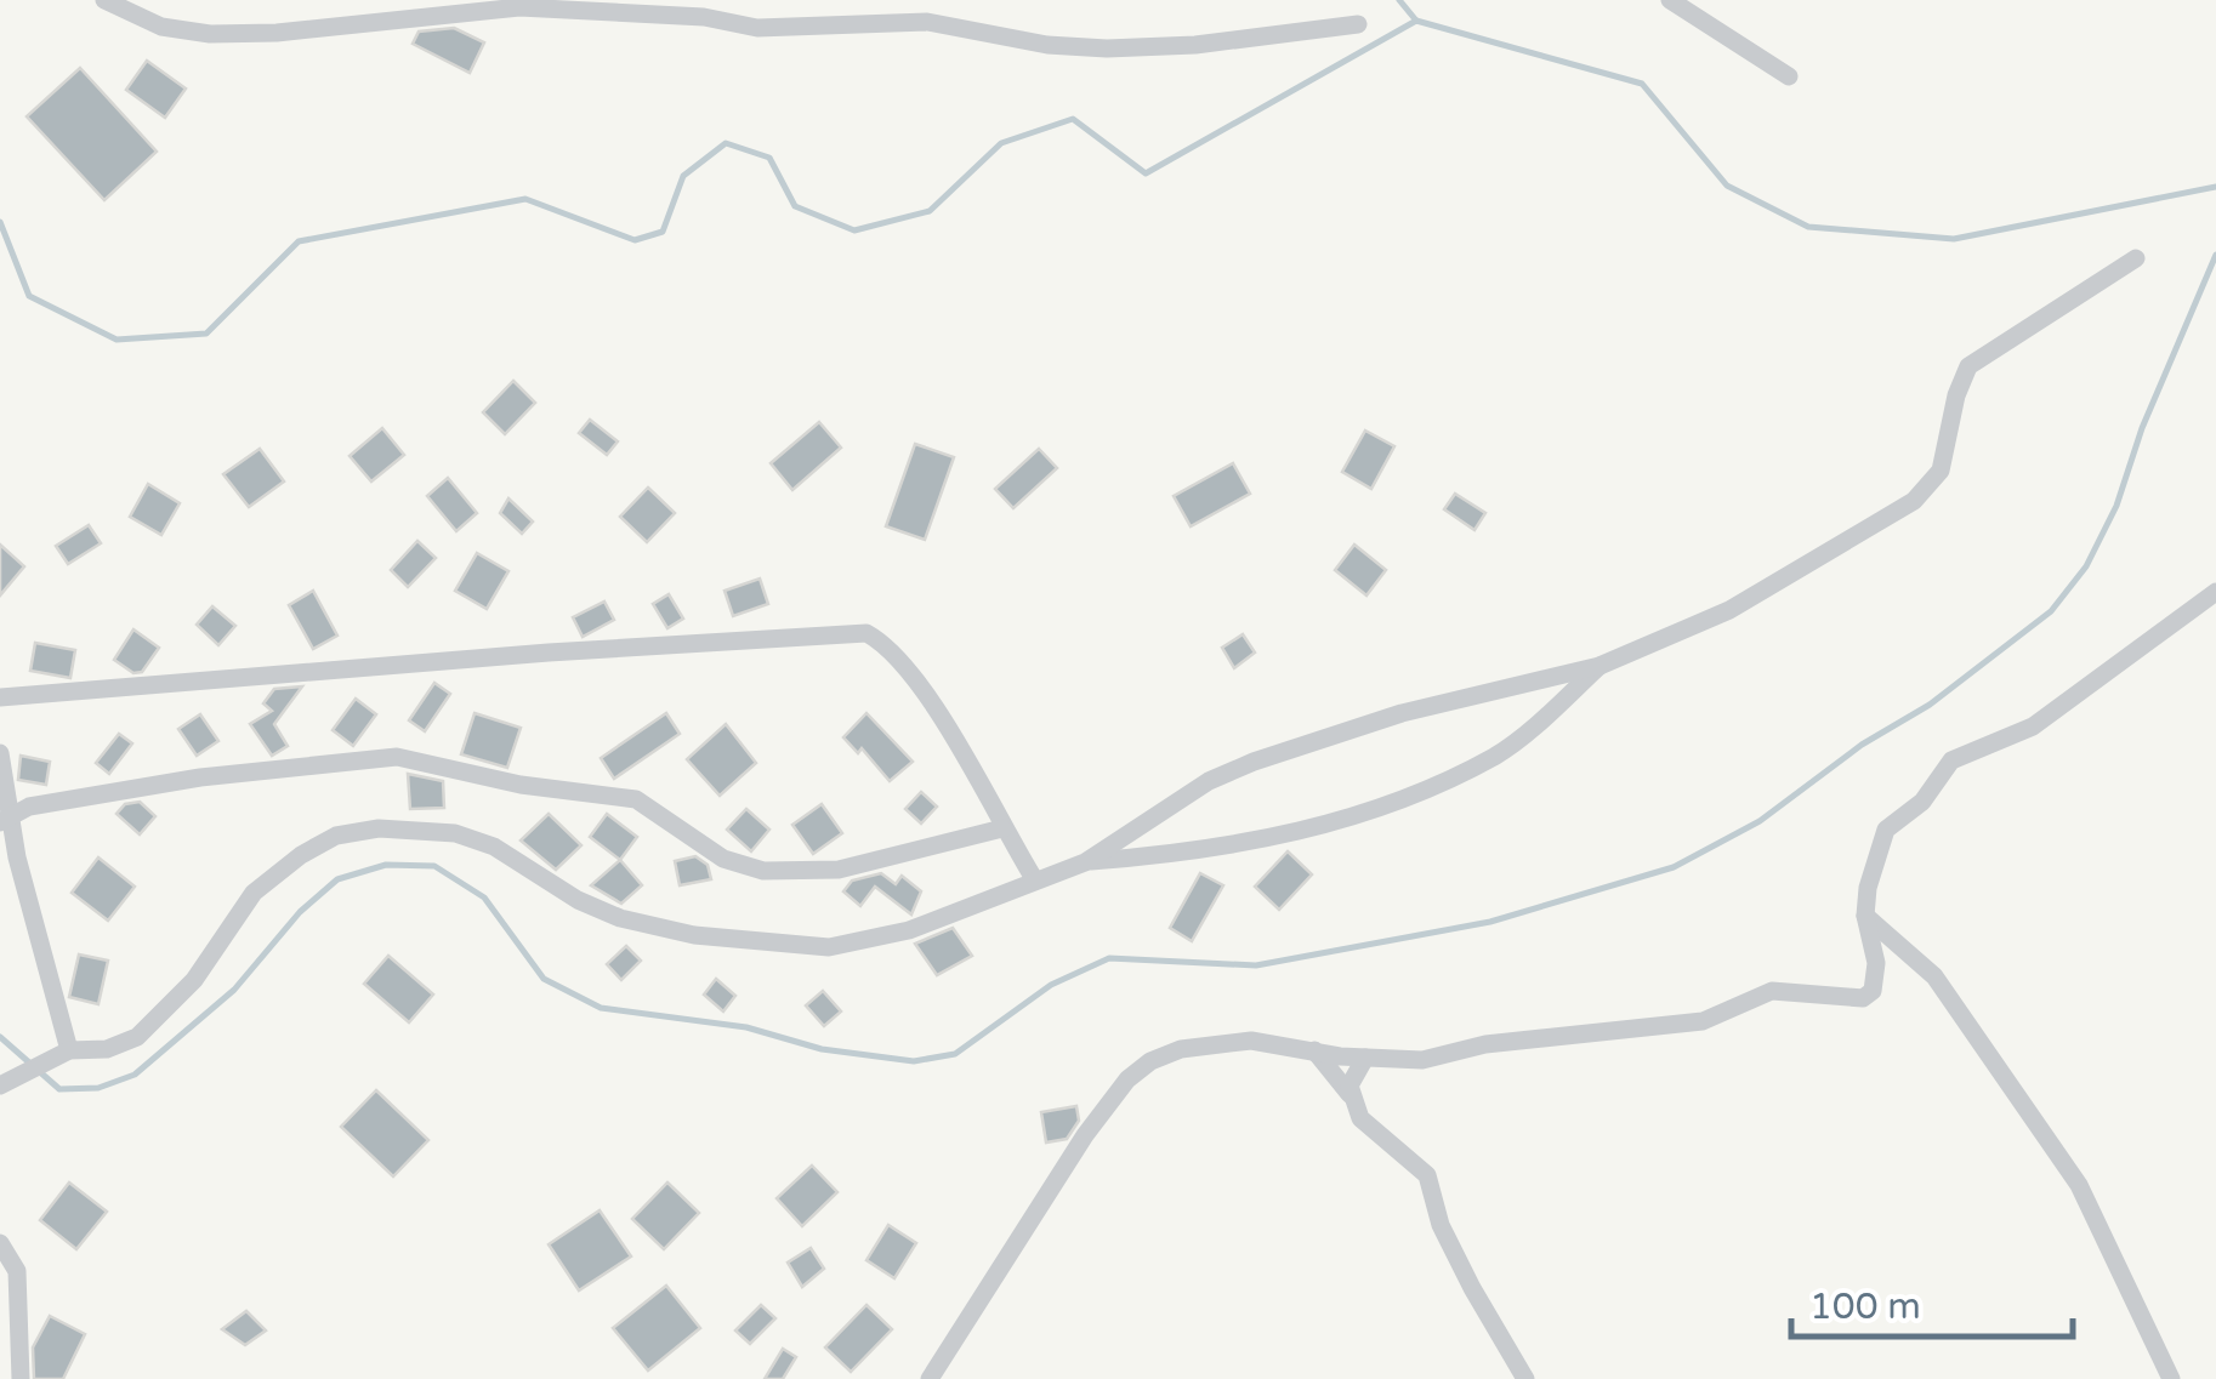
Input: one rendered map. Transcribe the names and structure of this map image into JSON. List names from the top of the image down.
{
  "scale_bar": "100 m"
}
